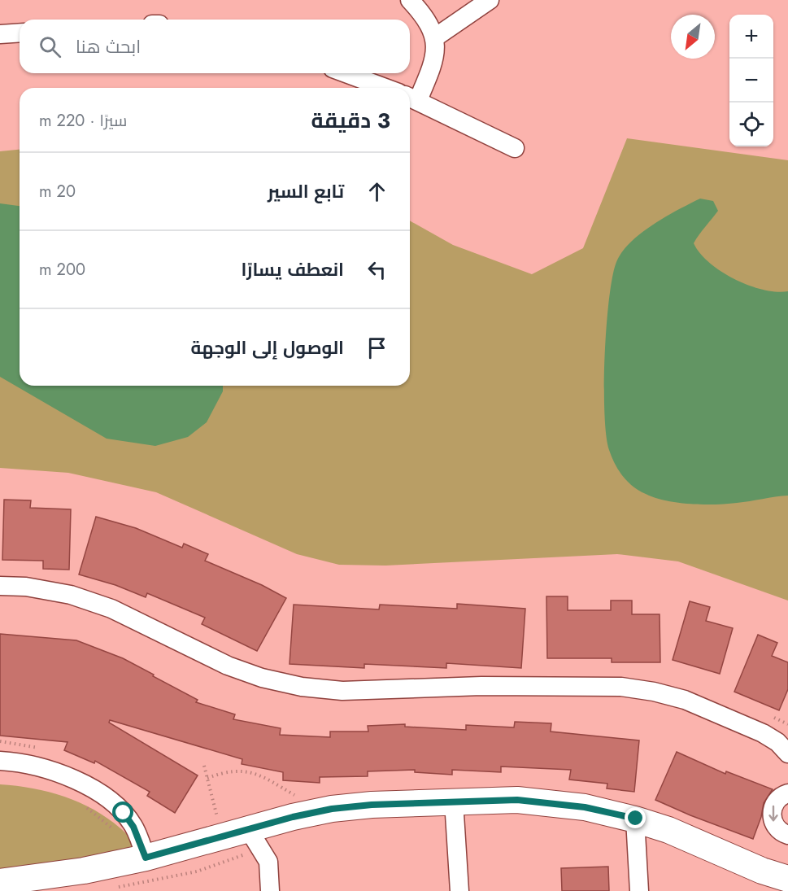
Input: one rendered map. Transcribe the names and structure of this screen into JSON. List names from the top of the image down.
{
  "north": "bottom left",
  "page": {
    "map_buttons": ["+", "−"],
    "search": "ابحث هنا",
    "heading": ["3 دقيقة", "سيرًا · 220 m"],
    "list": [
      ["تابع السير", "20 m"],
      ["انعطف يسارًا", "200 m"],
      "الوصول إلى الوجهة"
    ]
  }
}
